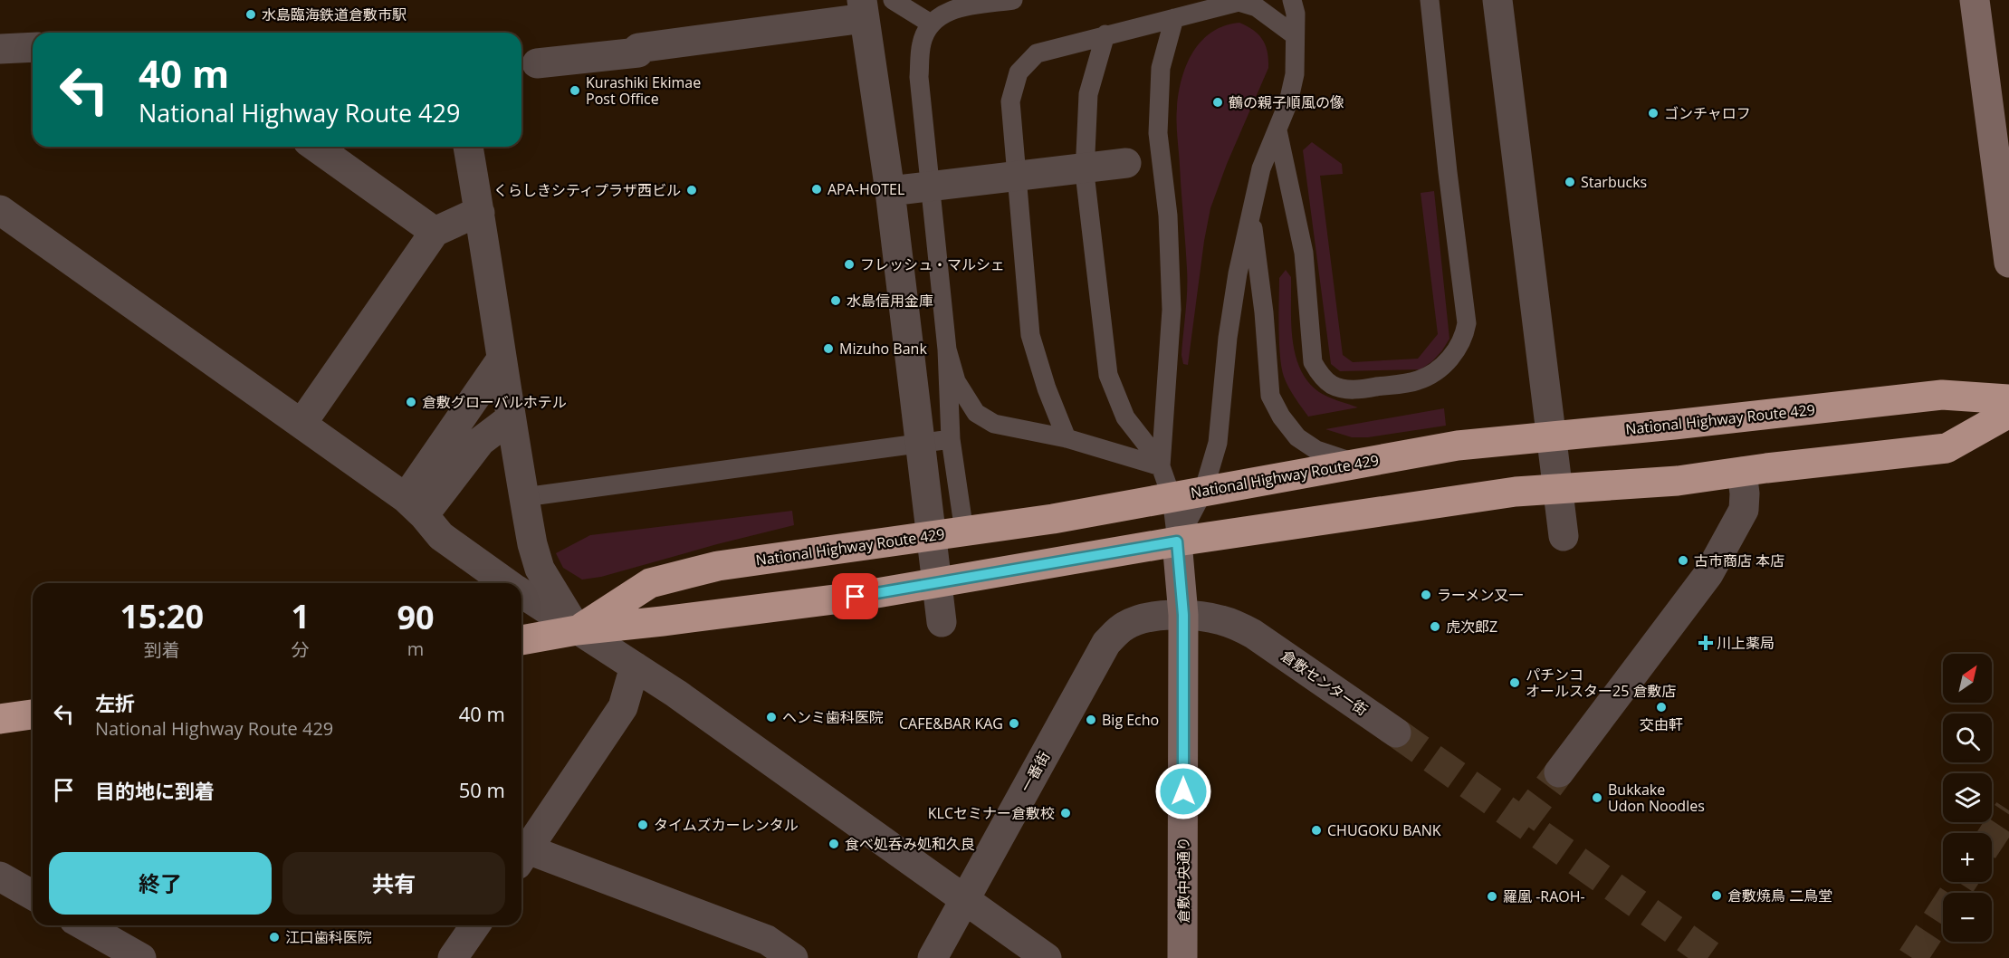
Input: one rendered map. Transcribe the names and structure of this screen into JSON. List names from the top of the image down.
{
  "streets": {
    "highway": ["National Highway Route 429"],
    "street": ["倉敷センター街", "一番街", "倉敷中央通り"]
  },
  "crossings": [
    ["National Highway Route 429", "倉敷中央通り"],
    ["倉敷センター街", "一番街"],
    ["倉敷センター街", "倉敷中央通り"]
  ],
  "places": {
    "other": [
      "水島臨海鉄道倉敷市駅",
      "Kurashiki Ekimae Post Office",
      "鶴の親子順風の像",
      "ゴンチャロフ",
      "Starbucks",
      "APA-HOTEL",
      "くらしきシティプラザ西ビル",
      "フレッシュ・マルシェ",
      "水島信用金庫",
      "Mizuho Bank",
      "倉敷グローバルホテル",
      "古市商店 本店",
      "ラーメン又一",
      "虎次郎Z",
      "パチンコ オールスター25 倉敷店",
      "交由軒",
      "ヘンミ歯科医院",
      "Big Echo",
      "CAFE&BAR KAG",
      "Bukkake Udon Noodles",
      "KLCセミナー倉敷校",
      "タイムズカーレンタル",
      "CHUGOKU BANK",
      "食べ処呑み処和久良",
      "倉敷焼鳥 二鳥堂",
      "羅凰 -RAOH-",
      "江口歯科医院"
    ],
    "health": ["川上薬局"]
  },
  "north": "top right",
  "page": {
    "turn": ["40 m", "National Highway Route 429"],
    "eta": [
      "15:20",
      "到着",
      "1",
      "分",
      "90",
      "m"
    ],
    "map_buttons": ["+", "−"],
    "list": [
      {
        "name": "左折",
        "note": "National Highway Route 429",
        "value": "40 m"
      },
      {
        "name": "目的地に到着",
        "value": "50 m"
      }
    ],
    "buttons": ["終了", "共有"]
  }
}
